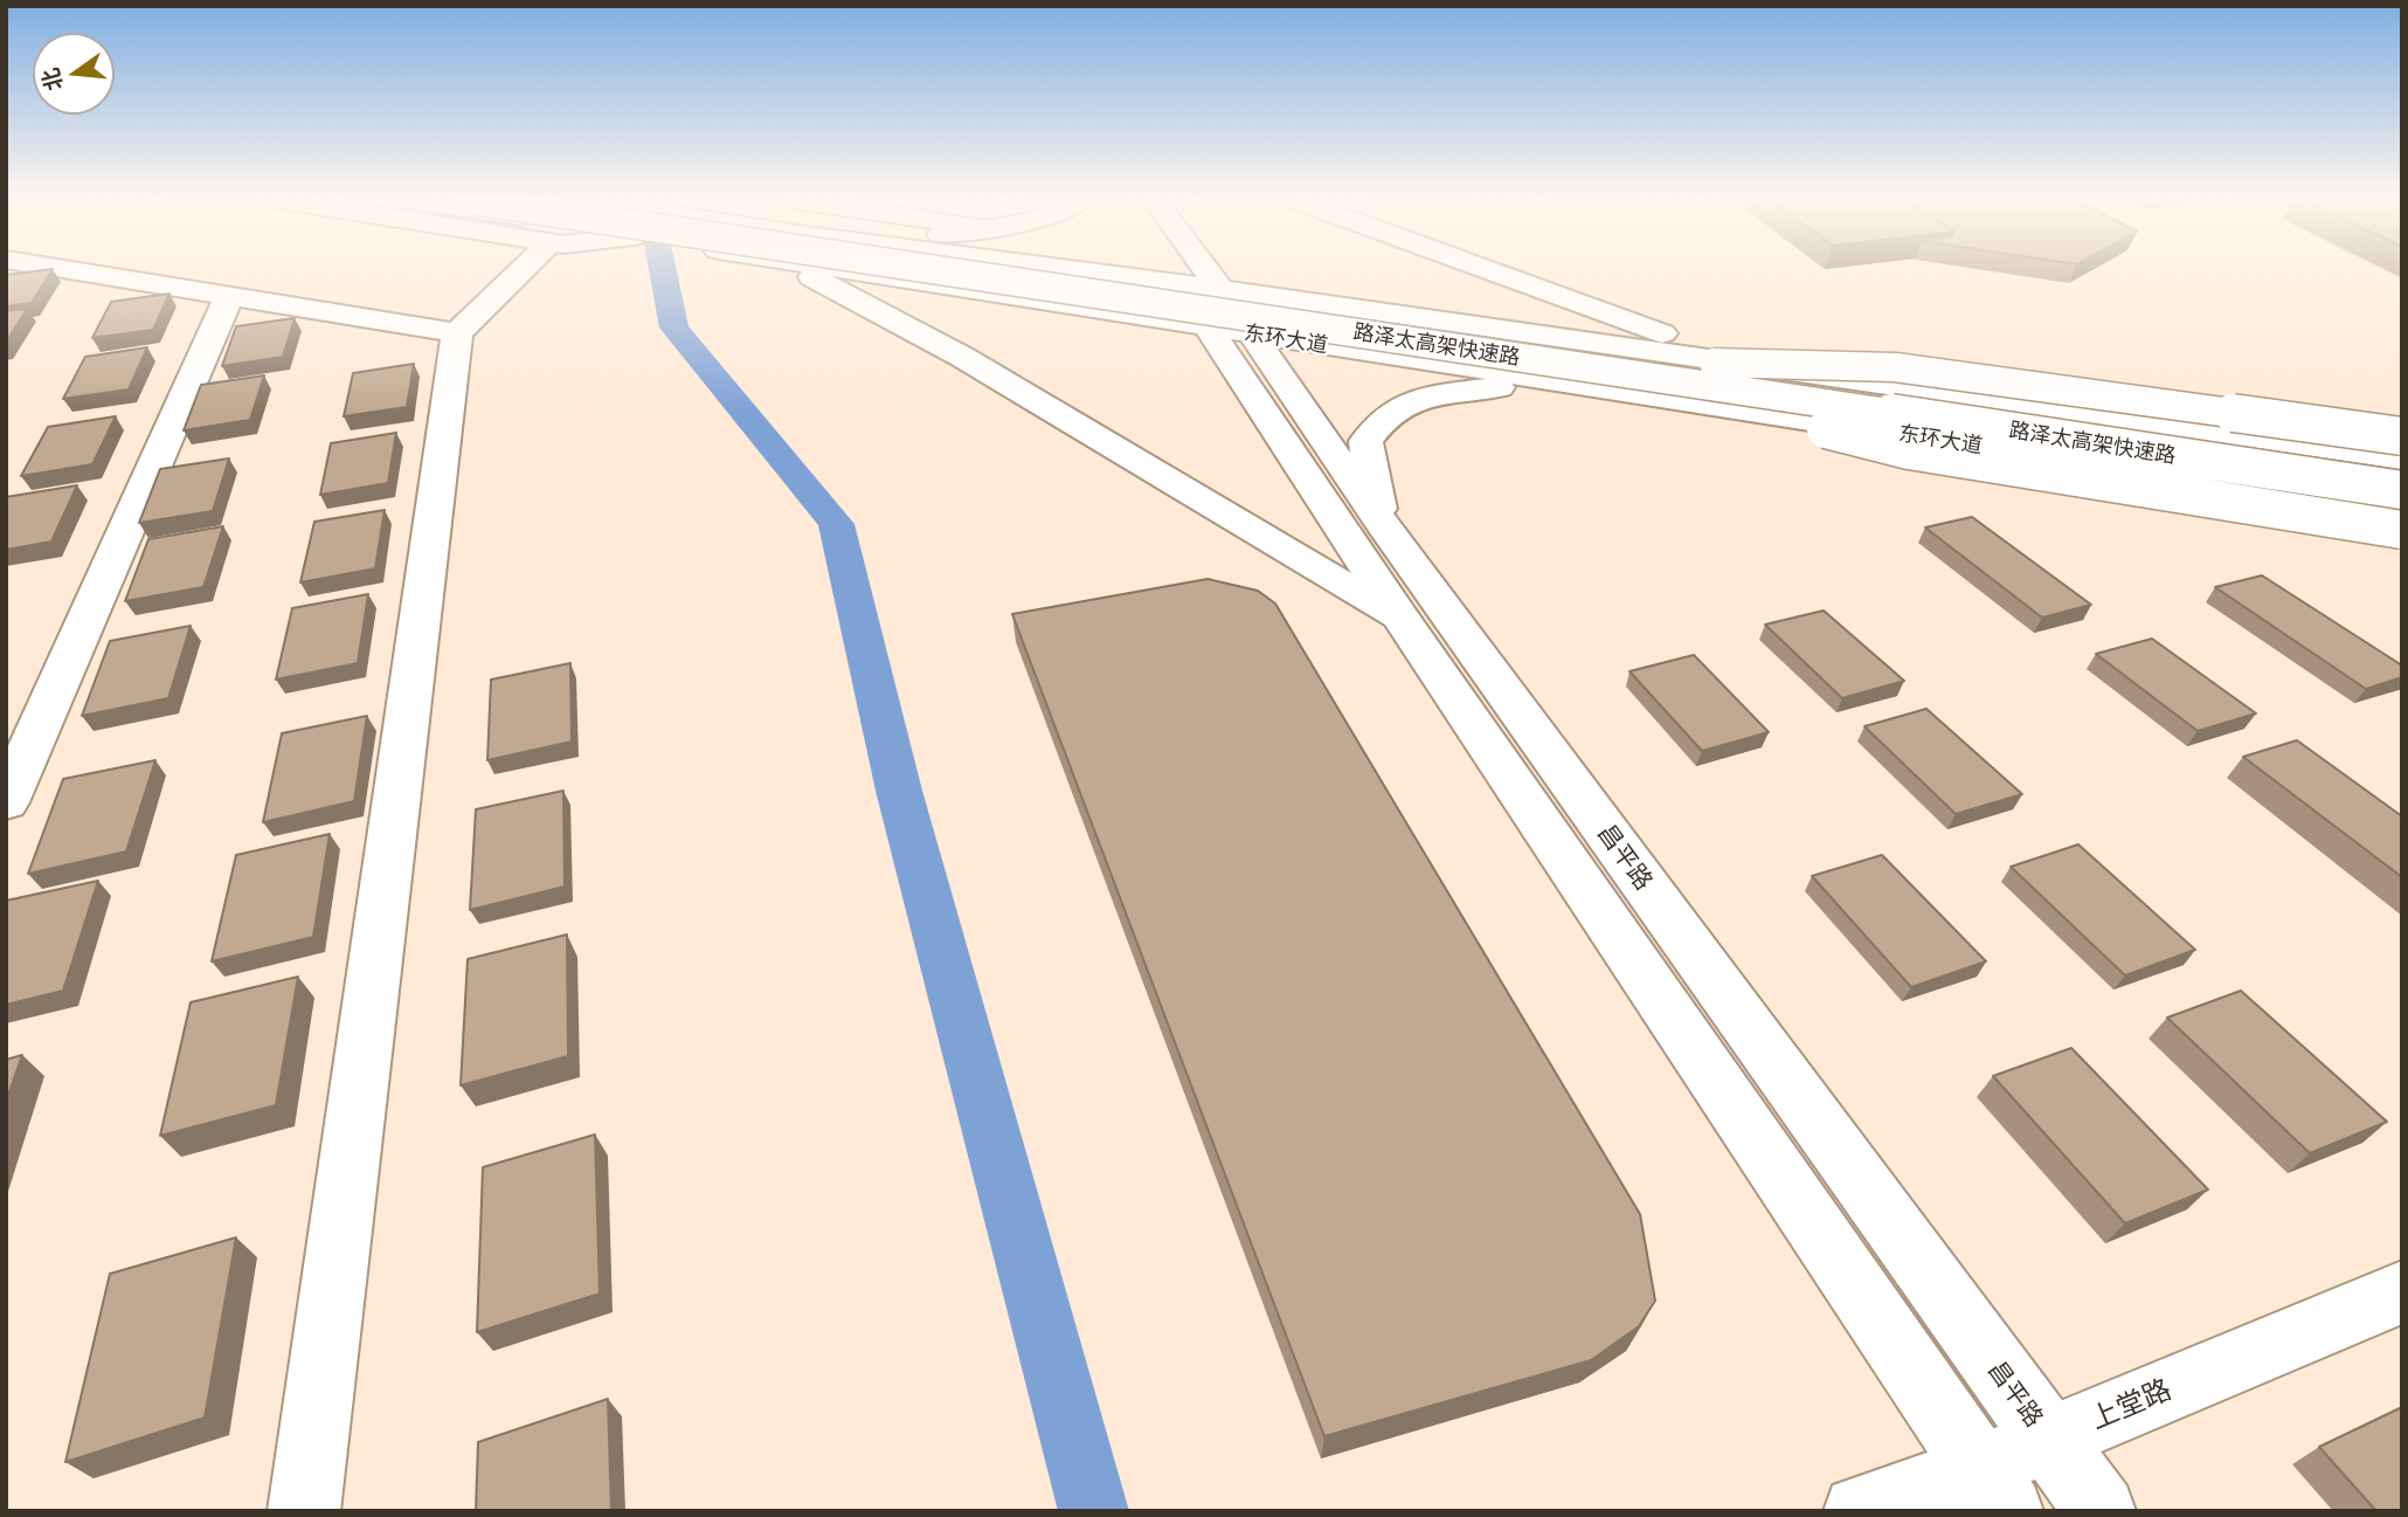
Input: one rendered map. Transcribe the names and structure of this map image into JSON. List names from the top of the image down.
{
  "streets": {
    "main road": [
      "东环大道",
      "路泽太高架快速路",
      "昌平路",
      "上堂路"
    ]
  },
  "crossings": [
    ["东环大道", "昌平路"],
    ["昌平路", "上堂路"]
  ],
  "north": "left"
}
